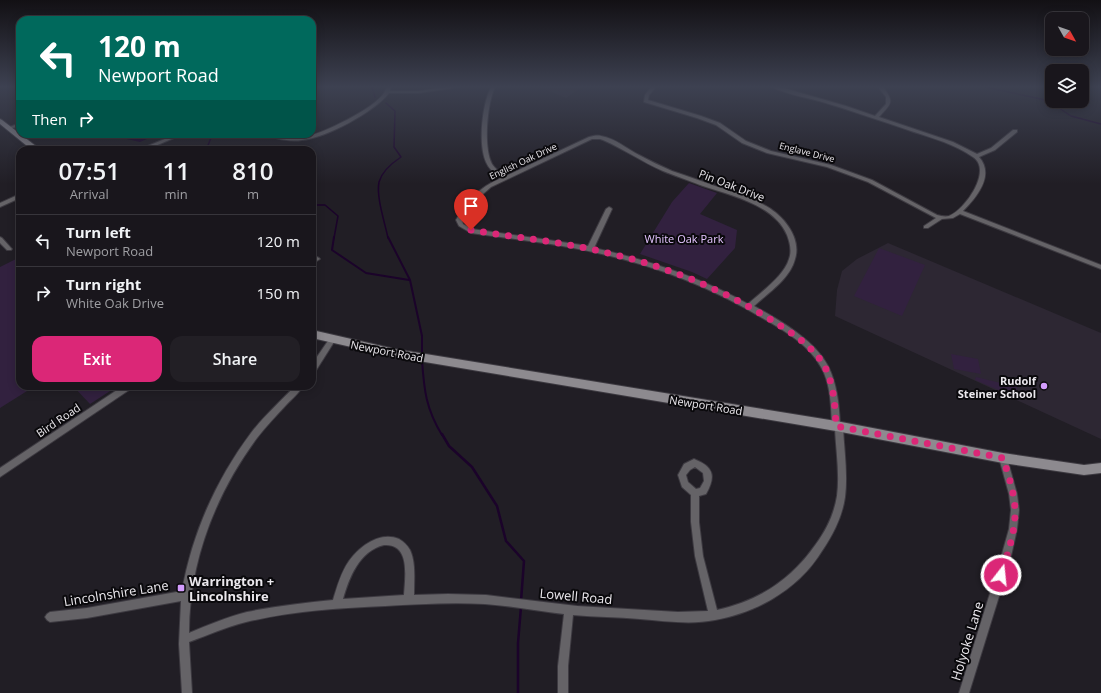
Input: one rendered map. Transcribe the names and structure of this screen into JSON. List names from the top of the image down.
{
  "streets": {
    "street": [
      "Englave Drive",
      "English Oak Drive",
      "Pin Oak Drive",
      "Newport Road",
      "Bird Road",
      "Lincolnshire Lane",
      "Lowell Road",
      "Holyoke Lane"
    ]
  },
  "crossings": [
    ["English Oak Drive", "Pin Oak Drive"],
    ["English Oak Drive", "Lowell Road"],
    ["Pin Oak Drive", "Lowell Road"],
    ["Newport Road", "Lowell Road"],
    ["Newport Road", "Holyoke Lane"]
  ],
  "parks": ["White Oak Park"],
  "places": {
    "other": ["Rudolf Steiner School"],
    "transit": ["Warrington + Lincolnshire"]
  },
  "north": "bottom right",
  "page": {
    "turn": ["120 m", "Newport Road"],
    "then": "Then",
    "eta": [
      "07:51",
      "Arrival",
      "11",
      "min",
      "810",
      "m"
    ],
    "list": [
      {
        "name": "Turn left",
        "note": "Newport Road",
        "value": "120 m"
      },
      {
        "name": "Turn right",
        "note": "White Oak Drive",
        "value": "150 m"
      }
    ],
    "buttons": ["Exit", "Share"]
  }
}
